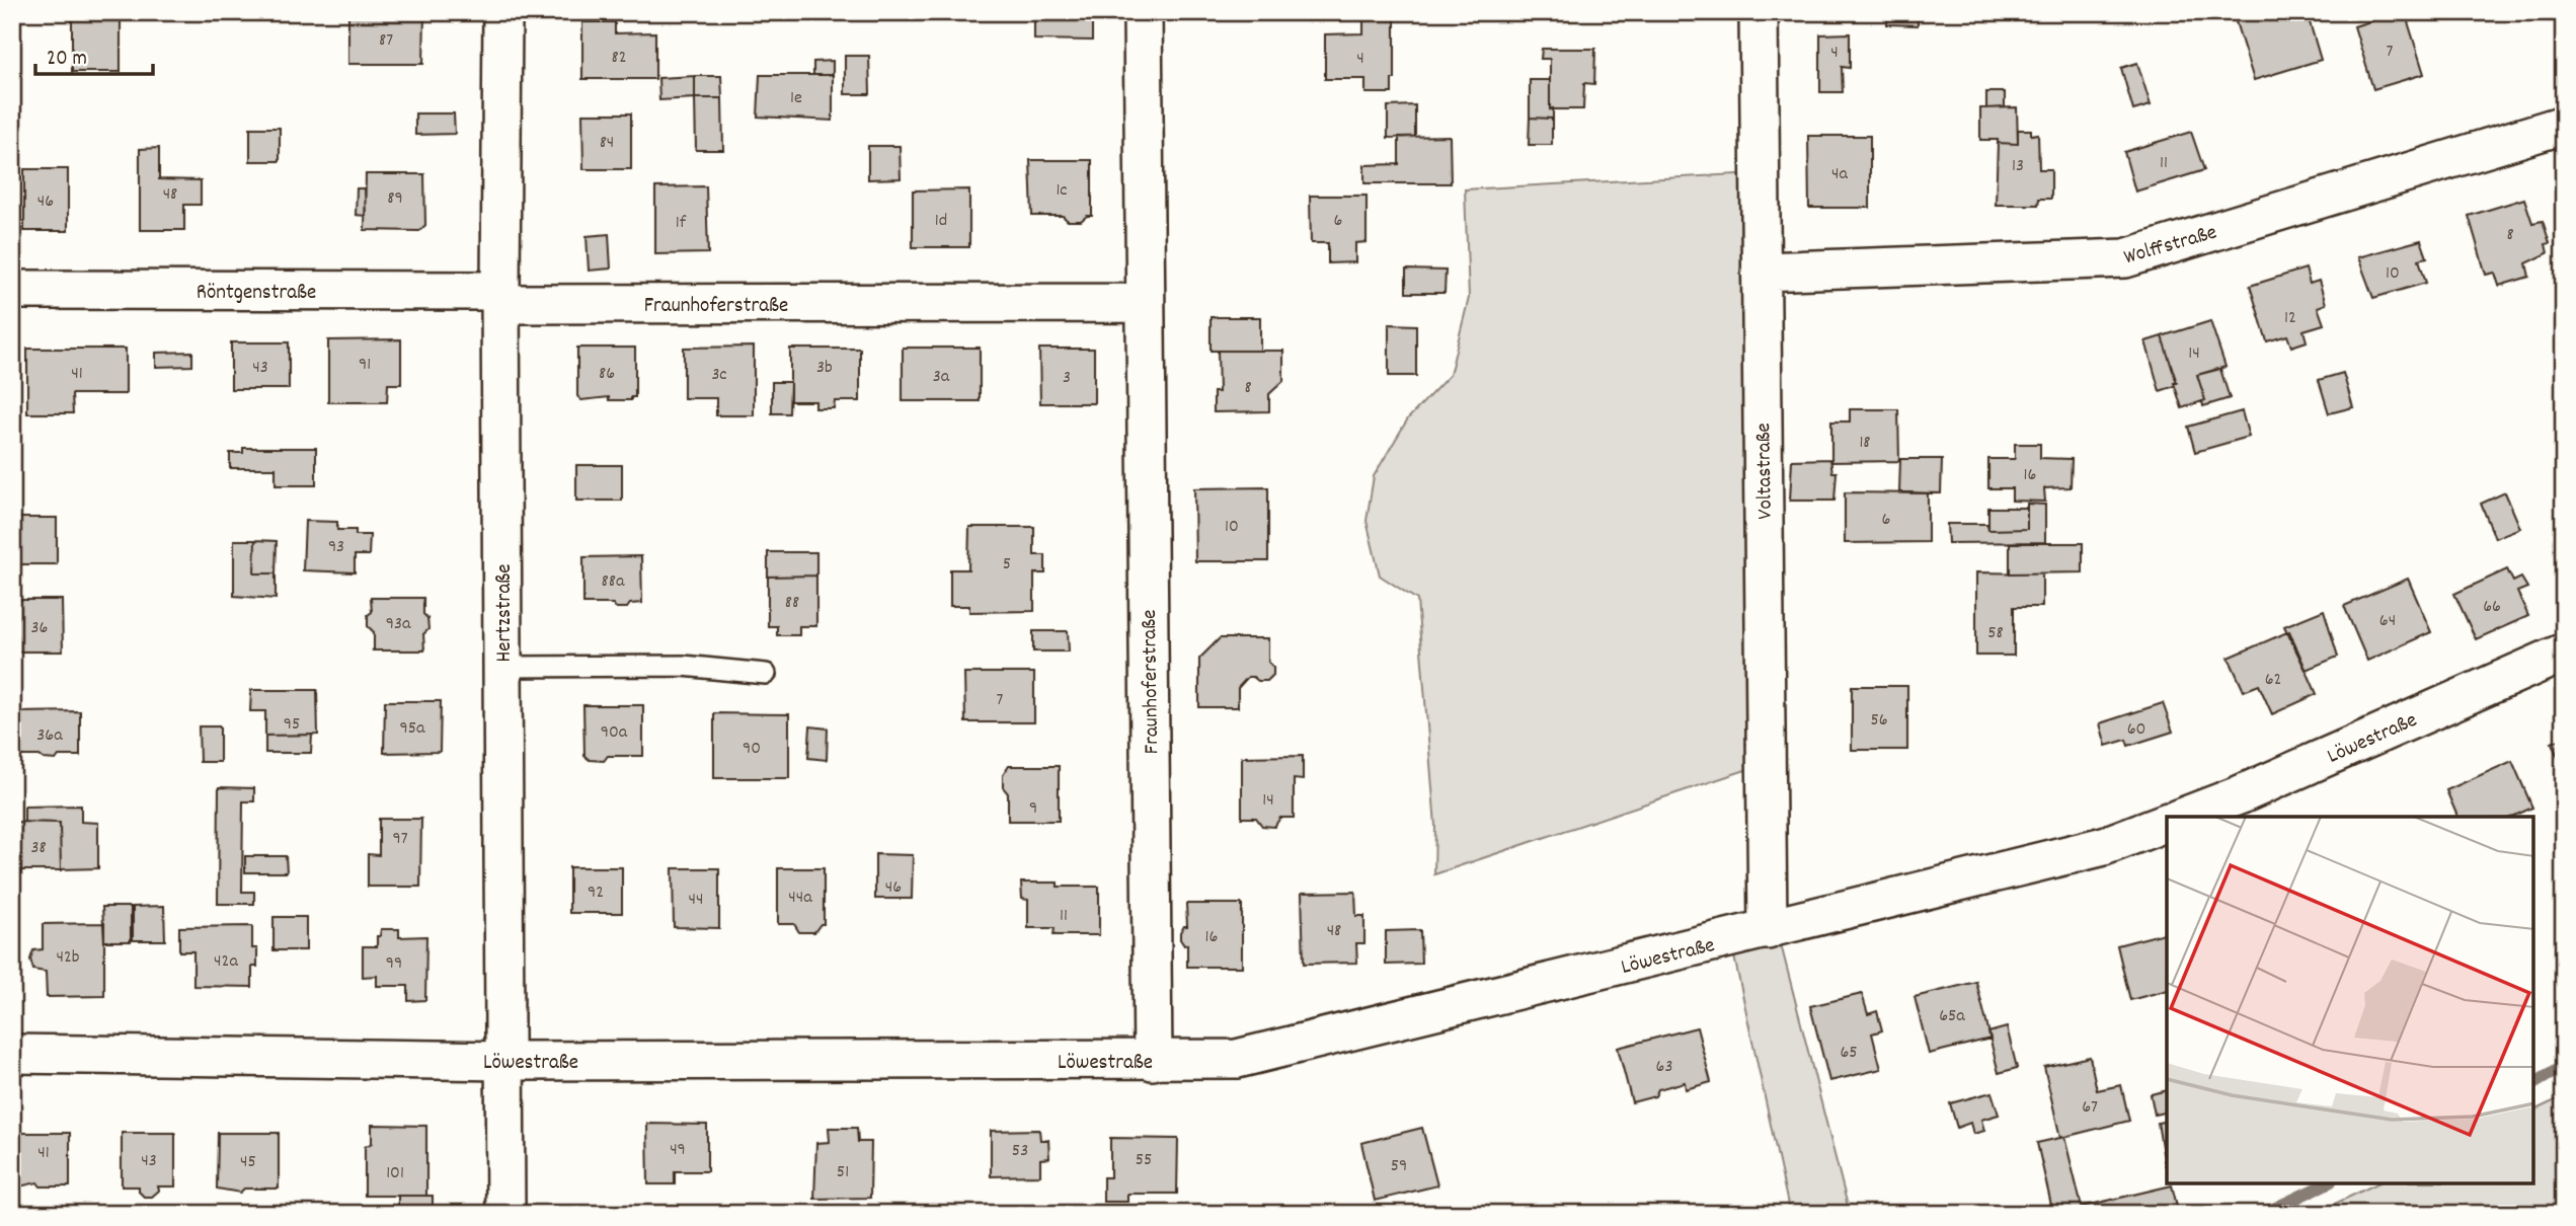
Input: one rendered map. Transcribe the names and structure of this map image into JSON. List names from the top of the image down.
{
  "streets": {
    "street": [
      "Wolffstraße",
      "Röntgenstraße",
      "Fraunhoferstraße",
      "Voltastraße",
      "Hertzstraße",
      "Löwestraße"
    ]
  },
  "crossings": [
    ["Wolffstraße", "Voltastraße"],
    ["Röntgenstraße", "Fraunhoferstraße"],
    ["Röntgenstraße", "Hertzstraße"],
    ["Fraunhoferstraße", "Hertzstraße"],
    ["Fraunhoferstraße", "Löwestraße"],
    ["Voltastraße", "Löwestraße"],
    ["Hertzstraße", "Löwestraße"]
  ],
  "house_numbers": [
    "87",
    "7",
    "4",
    "82",
    "4",
    "1e",
    "84",
    "11",
    "13",
    "4a",
    "1c",
    "48",
    "89",
    "46",
    "1d",
    "6",
    "1f",
    "8",
    "10",
    "12",
    "14",
    "91",
    "43",
    "3b",
    "41",
    "86",
    "3c",
    "3a",
    "3",
    "8",
    "18",
    "16",
    "6",
    "10",
    "93",
    "5",
    "88a",
    "88",
    "66",
    "64",
    "93a",
    "36",
    "58",
    "62",
    "7",
    "56",
    "95",
    "95a",
    "60",
    "90a",
    "36a",
    "90",
    "14",
    "9",
    "97",
    "38",
    "46",
    "92",
    "44a",
    "44",
    "11",
    "48",
    "16",
    "42b",
    "42a",
    "99",
    "65a",
    "65",
    "63",
    "67",
    "49",
    "53",
    "41",
    "55",
    "43",
    "45",
    "59",
    "51",
    "101"
  ],
  "scale_bar": "20 m"
}
